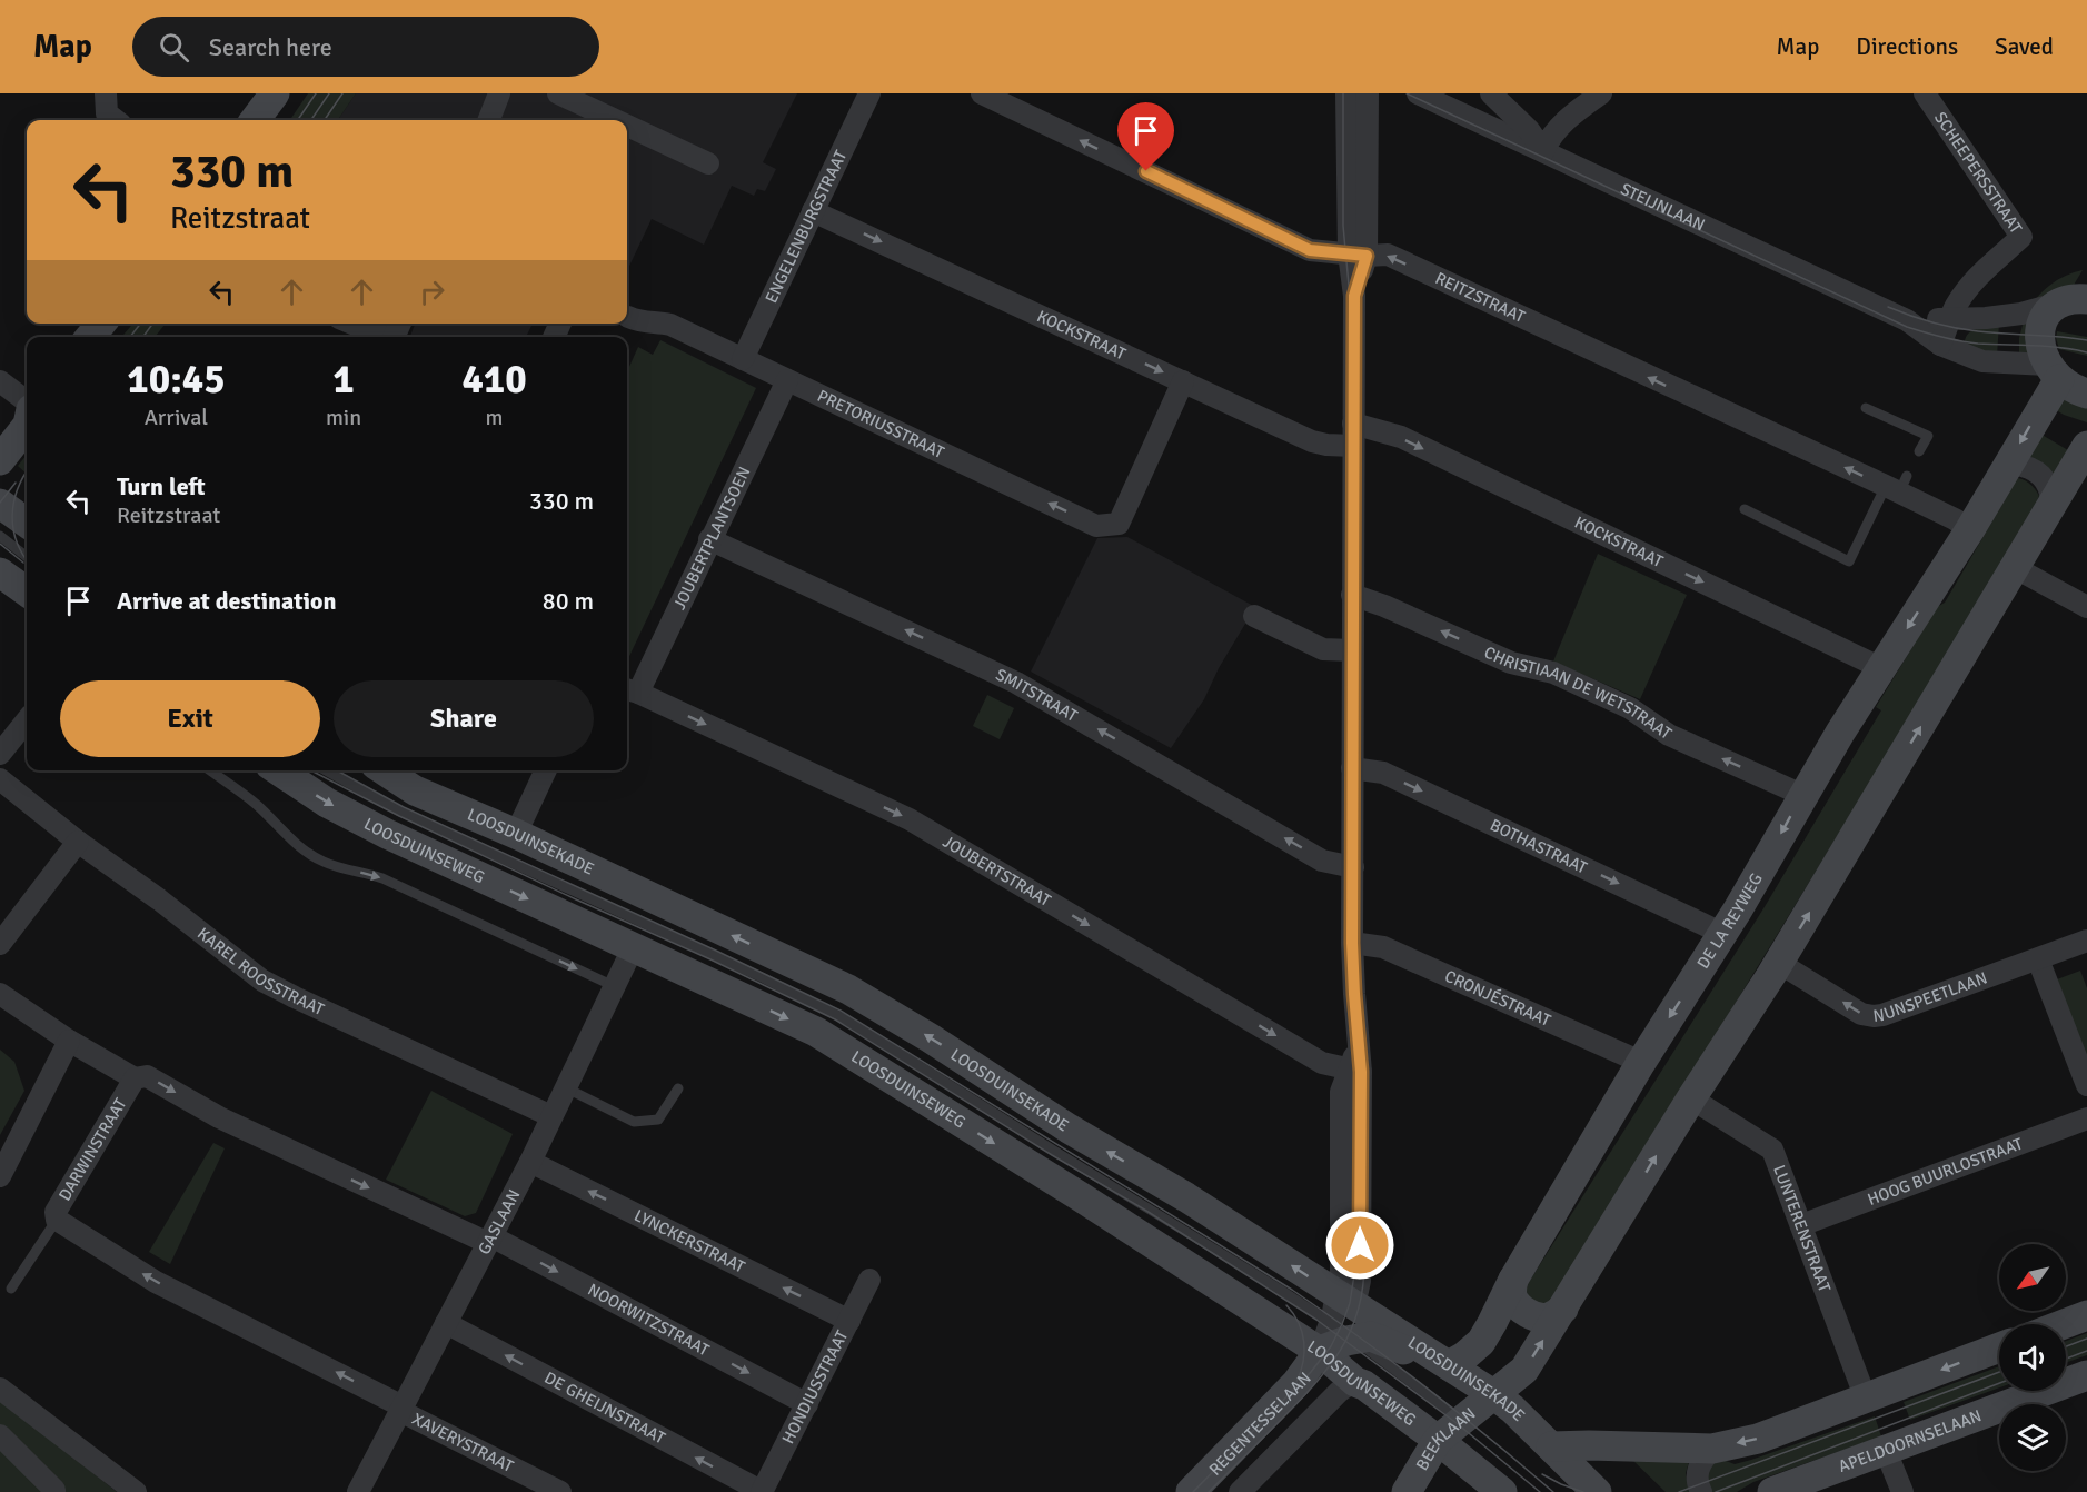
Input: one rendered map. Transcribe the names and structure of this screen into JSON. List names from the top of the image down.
{
  "streets": {
    "street": [
      "SCHEEPERSSTRAAT",
      "STEIJNLAAN",
      "ENGELENBURGSTRAAT",
      "REITZSTRAAT",
      "KOCKSTRAAT",
      "PRETORIUSSTRAAT",
      "JOUBERTPLANTSOEN",
      "CHRISTIAAN DE WETSTRAAT",
      "SMITSTRAAT",
      "LOOSDUINSEKADE",
      "BOTHASTRAAT",
      "LOOSDUINSEWEG",
      "JOUBERTSTRAAT",
      "DE LA REYWEG",
      "KAREL ROOSSTRAAT",
      "NUNSPEETLAAN",
      "CRONJÉSTRAAT",
      "DARWINSTRAAT",
      "HOOG BUURLOSTRAAT",
      "GASLAAN",
      "LUNTERENSTRAAT",
      "LYNCKERSTRAAT",
      "NOORWITZSTRAAT",
      "HONDIUSSTRAAT",
      "DE GHEIJNSTRAAT",
      "REGENTESSELAAN",
      "BEEKLAAN",
      "APELDOORNSELAAN",
      "XAVERYSTRAAT"
    ]
  },
  "crossings": [
    ["SCHEEPERSSTRAAT", "STEIJNLAAN"],
    ["STEIJNLAAN", "DE LA REYWEG"],
    ["ENGELENBURGSTRAAT", "KOCKSTRAAT"],
    ["ENGELENBURGSTRAAT", "PRETORIUSSTRAAT"],
    ["REITZSTRAAT", "DE LA REYWEG"],
    ["REITZSTRAAT", "REGENTESSELAAN"],
    ["KOCKSTRAAT", "PRETORIUSSTRAAT"],
    ["KOCKSTRAAT", "DE LA REYWEG"],
    ["KOCKSTRAAT", "REGENTESSELAAN"],
    ["PRETORIUSSTRAAT", "JOUBERTPLANTSOEN"],
    ["JOUBERTPLANTSOEN", "SMITSTRAAT"],
    ["JOUBERTPLANTSOEN", "JOUBERTSTRAAT"],
    ["CHRISTIAAN DE WETSTRAAT", "DE LA REYWEG"],
    ["CHRISTIAAN DE WETSTRAAT", "REGENTESSELAAN"],
    ["SMITSTRAAT", "REGENTESSELAAN"],
    ["LOOSDUINSEKADE", "LOOSDUINSEWEG"],
    ["LOOSDUINSEKADE", "DE LA REYWEG"],
    ["LOOSDUINSEKADE", "REGENTESSELAAN"],
    ["LOOSDUINSEKADE", "BEEKLAAN"],
    ["BOTHASTRAAT", "DE LA REYWEG"],
    ["BOTHASTRAAT", "REGENTESSELAAN"],
    ["LOOSDUINSEWEG", "GASLAAN"],
    ["LOOSDUINSEWEG", "REGENTESSELAAN"],
    ["LOOSDUINSEWEG", "BEEKLAAN"],
    ["JOUBERTSTRAAT", "REGENTESSELAAN"],
    ["DE LA REYWEG", "CRONJÉSTRAAT"],
    ["KAREL ROOSSTRAAT", "GASLAAN"],
    ["CRONJÉSTRAAT", "REGENTESSELAAN"],
    ["DARWINSTRAAT", "GASLAAN"],
    ["DARWINSTRAAT", "NOORWITZSTRAAT"],
    ["DARWINSTRAAT", "XAVERYSTRAAT"],
    ["HOOG BUURLOSTRAAT", "LUNTERENSTRAAT"],
    ["GASLAAN", "LYNCKERSTRAAT"],
    ["GASLAAN", "NOORWITZSTRAAT"],
    ["GASLAAN", "DE GHEIJNSTRAAT"],
    ["GASLAAN", "XAVERYSTRAAT"],
    ["LYNCKERSTRAAT", "HONDIUSSTRAAT"],
    ["NOORWITZSTRAAT", "HONDIUSSTRAAT"],
    ["HONDIUSSTRAAT", "DE GHEIJNSTRAAT"]
  ],
  "one_way": [
    "REITZSTRAAT",
    "KOCKSTRAAT",
    "CHRISTIAAN DE WETSTRAAT",
    "SMITSTRAAT",
    "LOOSDUINSEKADE",
    "BOTHASTRAAT",
    "LOOSDUINSEWEG",
    "JOUBERTSTRAAT",
    "NUNSPEETLAAN",
    "LYNCKERSTRAAT",
    "NOORWITZSTRAAT",
    "DE GHEIJNSTRAAT"
  ],
  "north": "bottom left",
  "page": {
    "header": "Map",
    "search": "Search here",
    "nav": ["Map", "Directions", "Saved"],
    "turn": ["330 m", "Reitzstraat"],
    "eta": [
      "10:45",
      "Arrival",
      "1",
      "min",
      "410",
      "m"
    ],
    "list": [
      {
        "name": "Turn left",
        "note": "Reitzstraat",
        "value": "330 m"
      },
      {
        "name": "Arrive at destination",
        "value": "80 m"
      }
    ],
    "buttons": ["Exit", "Share"]
  }
}
